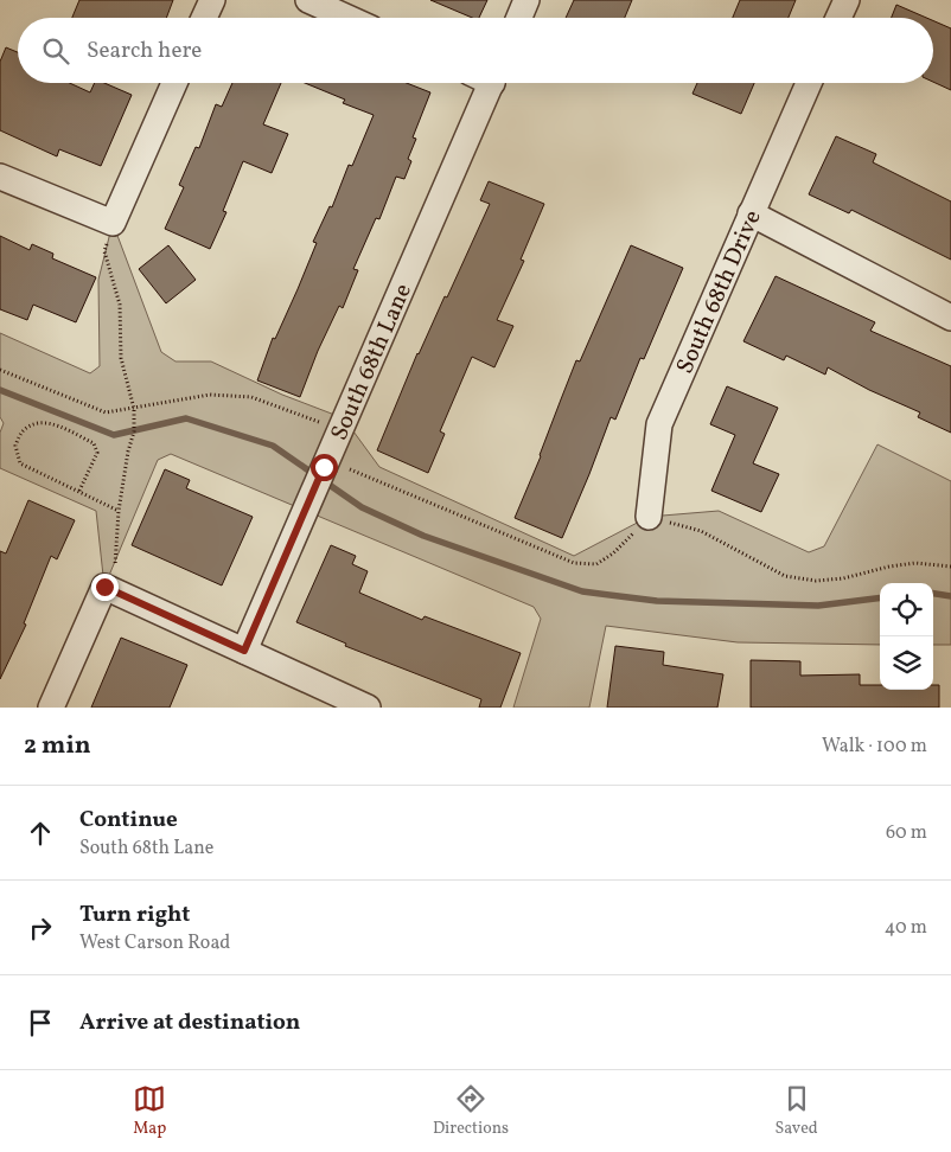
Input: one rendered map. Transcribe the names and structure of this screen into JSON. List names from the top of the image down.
{
  "streets": {
    "street": ["South 68th Drive", "South 68th Lane"]
  },
  "page": {
    "search": "Search here",
    "heading": ["2 min", "Walk · 100 m"],
    "list": [
      ["Continue", "South 68th Lane", "60 m"],
      ["Turn right", "West Carson Road", "40 m"],
      "Arrive at destination"
    ],
    "nav": ["Map", "Directions", "Saved"]
  }
}
